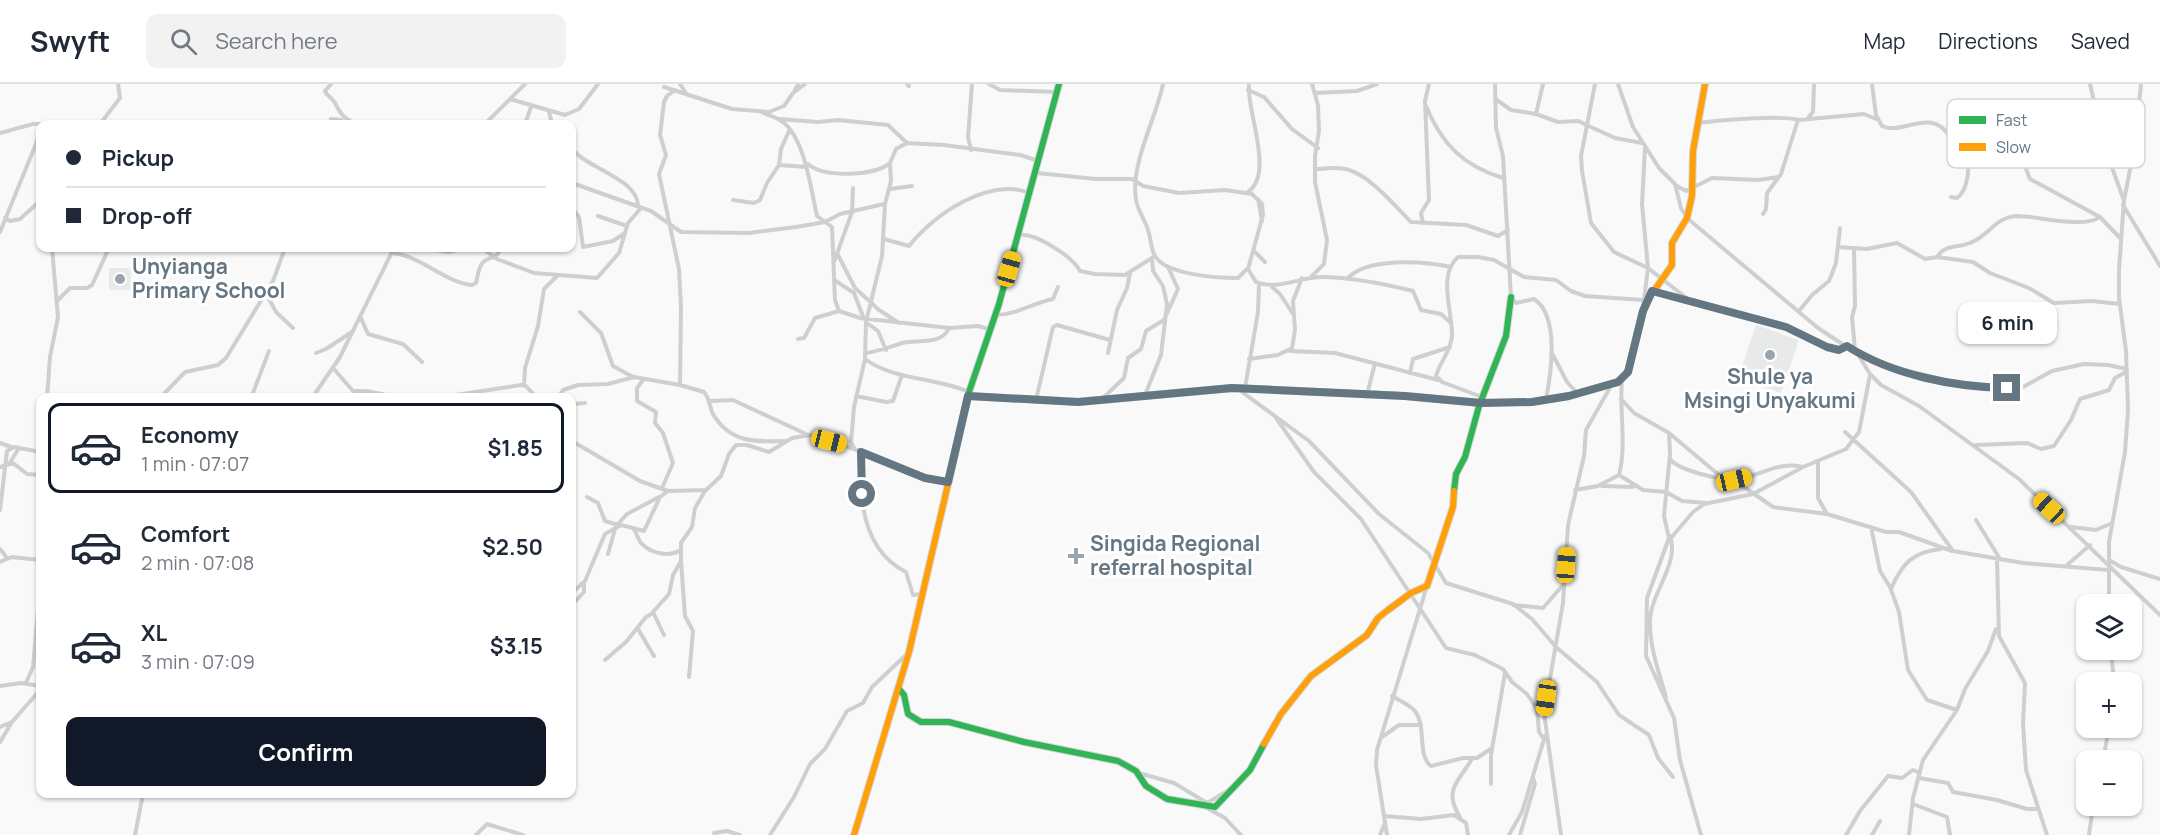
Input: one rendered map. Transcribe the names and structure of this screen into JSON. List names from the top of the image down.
{
  "places": {
    "other": ["Unyianga Primary School", "Shule ya Msingi Unyakumi"],
    "health": ["Singida Regional referral hospital"]
  },
  "legend": ["Fast", "Slow"],
  "page": {
    "header": "Swyft",
    "search": "Search here",
    "nav": ["Map", "Directions", "Saved"],
    "banner": ["Pickup", "Drop-off"],
    "bubble": "6 min",
    "list": [
      {
        "name": "Economy",
        "note": "1 min · 07:07",
        "value": "$1.85"
      },
      {
        "name": "Comfort",
        "note": "2 min · 07:08",
        "value": "$2.50"
      },
      {
        "name": "XL",
        "note": "3 min · 07:09",
        "value": "$3.15"
      }
    ],
    "map_buttons": ["+", "−"],
    "buttons": "Confirm"
  }
}
